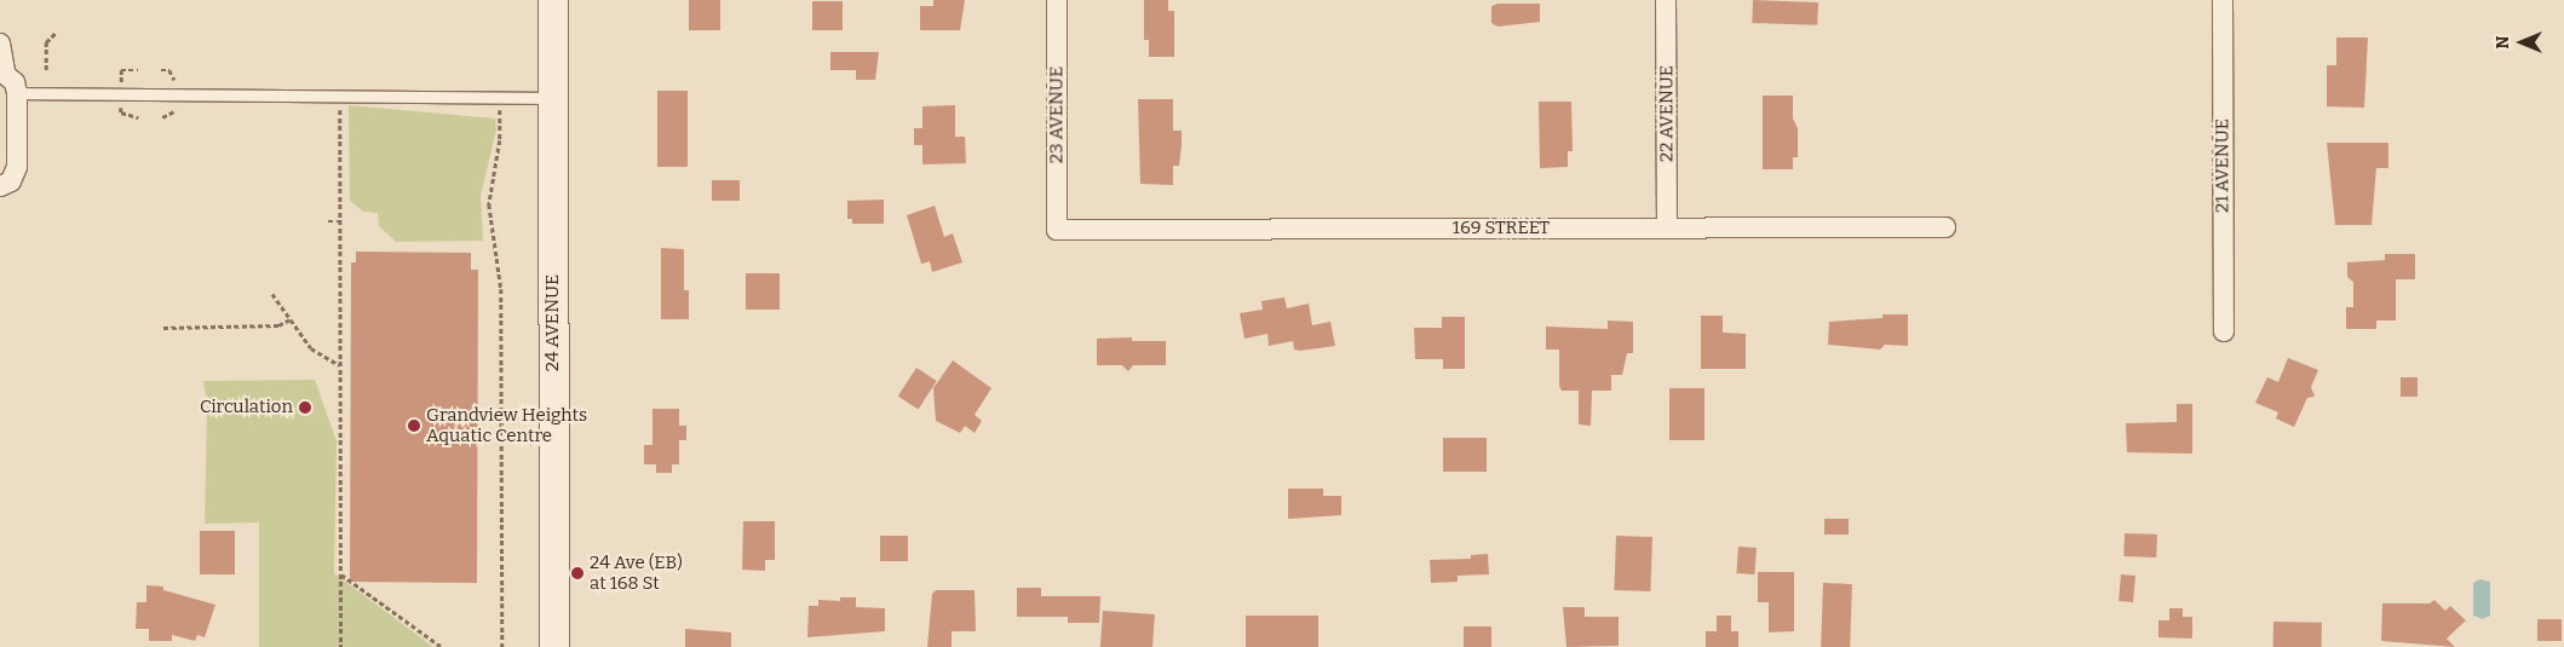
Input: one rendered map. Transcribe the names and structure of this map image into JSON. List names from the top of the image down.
{
  "streets": {
    "main road": ["24 AVENUE"],
    "street": [
      "22 AVENUE",
      "23 AVENUE",
      "21 AVENUE",
      "169 STREET"
    ]
  },
  "crossings": [
    ["22 AVENUE", "169 STREET"],
    ["23 AVENUE", "169 STREET"]
  ],
  "places": ["Circulation", "Grandview Heights Aquatic Centre", "24 Ave (EB) at 168 St"],
  "north": "left"
}
